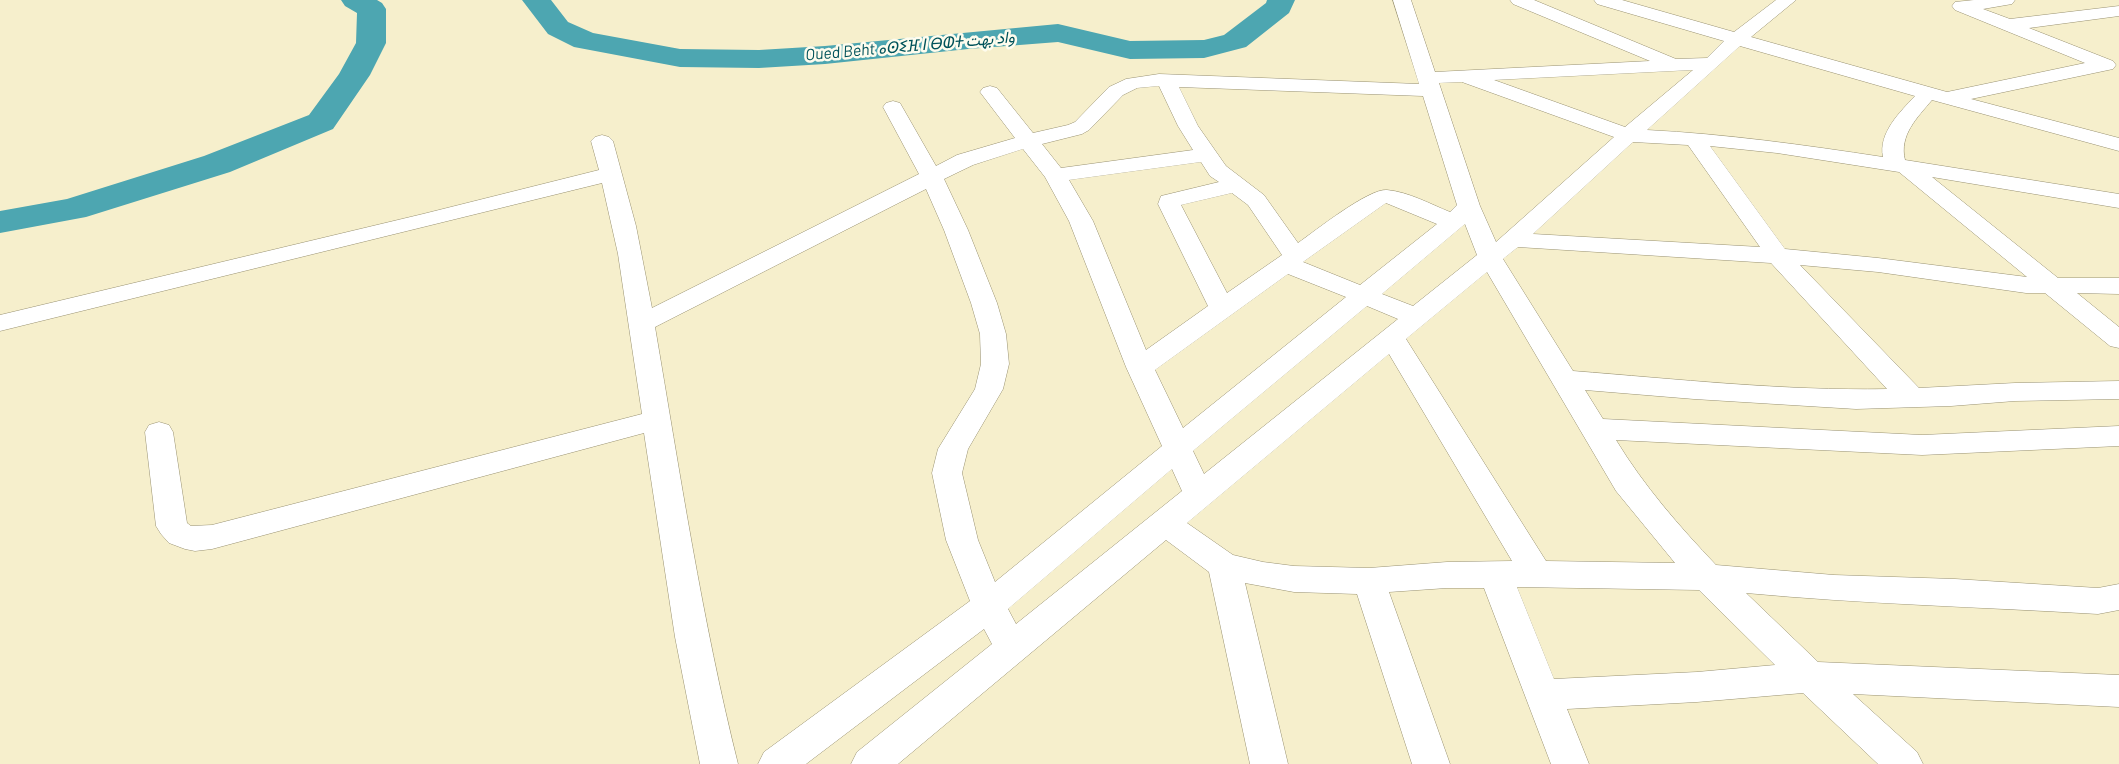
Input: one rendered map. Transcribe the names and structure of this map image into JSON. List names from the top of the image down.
{
  "water": ["Oued Beht ⴰⵙⵉⴼ ⵏ ⴱⵀⵜ واد بهت"]
}
